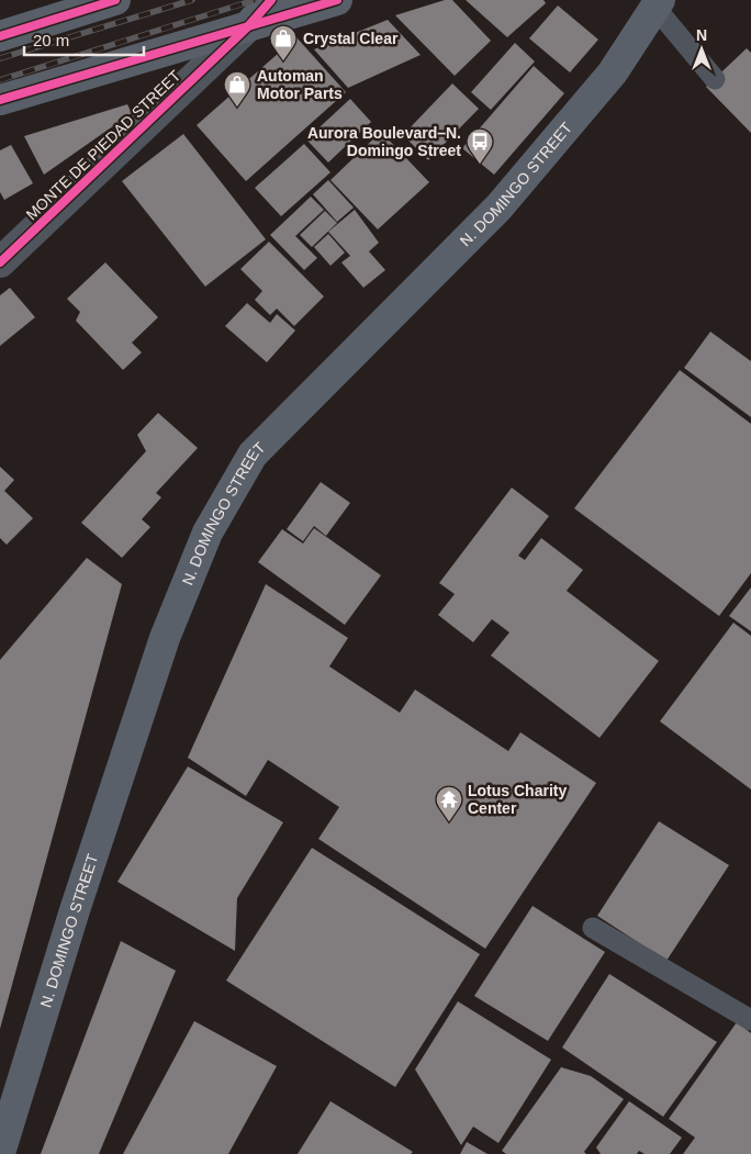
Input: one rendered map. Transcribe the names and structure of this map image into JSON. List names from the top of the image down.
{
  "streets": {
    "main road": ["MONTE DE PIEDAD STREET", "N. DOMINGO STREET"]
  },
  "places": {
    "shop": ["Crystal Clear", "Automan Motor Parts"],
    "bus stop": ["Aurora Boulevard–N. Domingo Street"],
    "temple": ["Lotus Charity Center"]
  },
  "scale_bar": "20 m",
  "north": "top"
}
